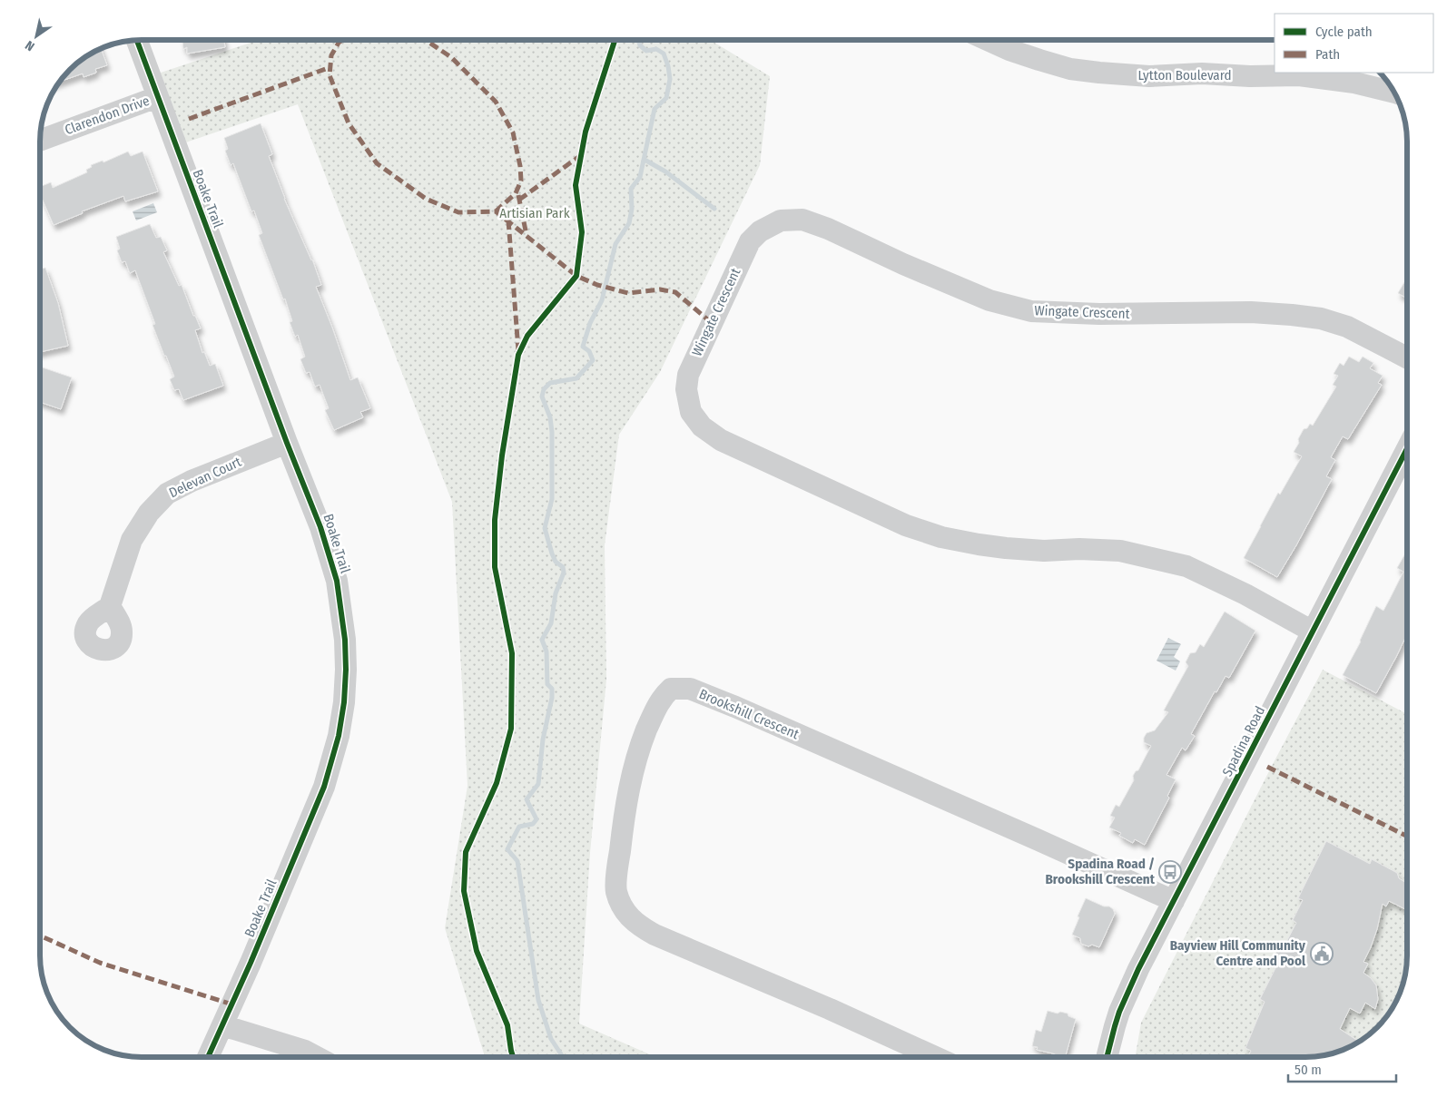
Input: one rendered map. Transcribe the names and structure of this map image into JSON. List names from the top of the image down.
{
  "streets": {
    "street": [
      "Lytton Boulevard",
      "Clarendon Drive",
      "Boake Trail",
      "Wingate Crescent",
      "Delevan Court",
      "Brookshill Crescent",
      "Spadina Road"
    ]
  },
  "crossings": [
    ["Clarendon Drive", "Boake Trail"],
    ["Boake Trail", "Delevan Court"],
    ["Wingate Crescent", "Spadina Road"],
    ["Brookshill Crescent", "Spadina Road"]
  ],
  "parks": ["Artisian Park"],
  "places": {
    "bus stop": ["Spadina Road / Brookshill Crescent"],
    "public building": ["Bayview Hill Community Centre and Pool"]
  },
  "legend": ["Cycle path", "Path"],
  "scale_bar": "50 m",
  "north": "bottom left"
}
